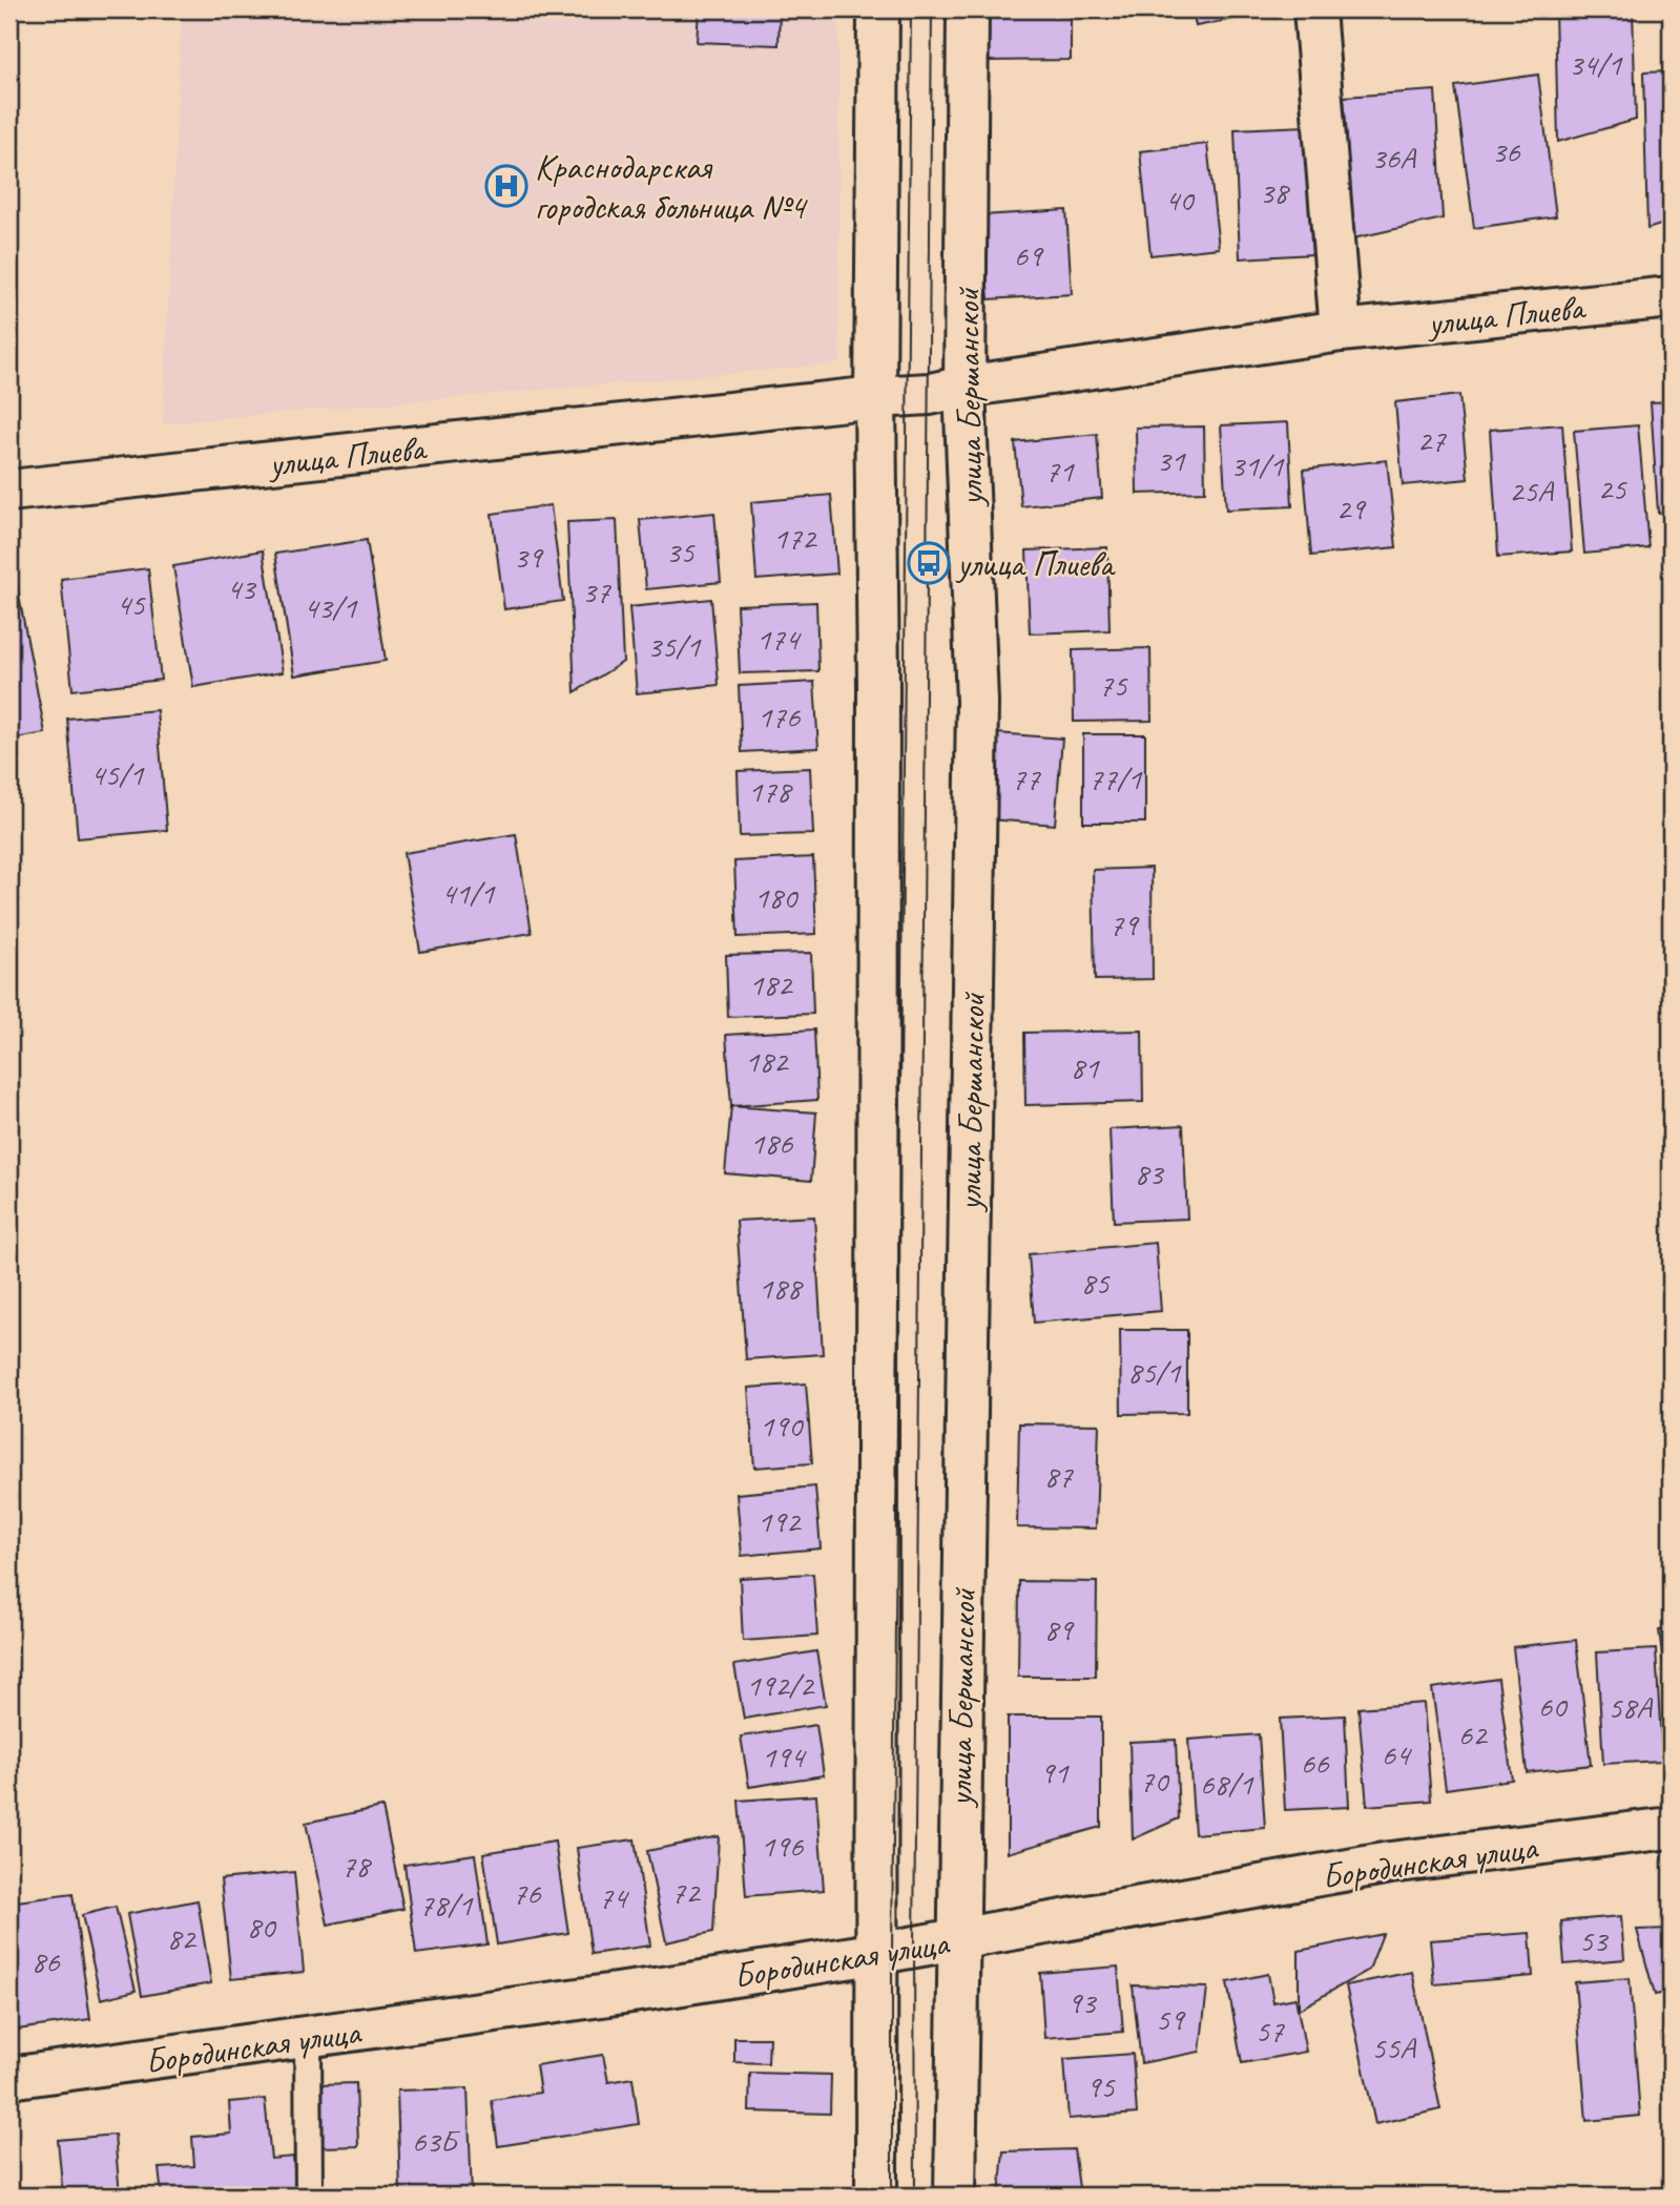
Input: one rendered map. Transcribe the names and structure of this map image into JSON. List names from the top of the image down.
{
  "streets": {
    "street": ["улица Плиева", "улица Бершанской", "Бородинская улица"]
  },
  "crossings": [
    ["улица Плиева", "улица Бершанской"],
    ["улица Бершанской", "Бородинская улица"]
  ],
  "places": {
    "hospital": ["Краснодарская городская больница №4"],
    "bus stop": ["улица Плиева"]
  },
  "house_numbers": [
    "34/1",
    "36",
    "36А",
    "38",
    "40",
    "69",
    "27",
    "31",
    "31/1",
    "71",
    "25",
    "25А",
    "29",
    "172",
    "35",
    "39",
    "43",
    "37",
    "45",
    "43/1",
    "174",
    "35/1",
    "75",
    "176",
    "45/1",
    "77",
    "77/1",
    "178",
    "41/1",
    "180",
    "79",
    "182",
    "182",
    "81",
    "186",
    "83",
    "85",
    "188",
    "85/1",
    "190",
    "87",
    "192",
    "89",
    "192/2",
    "60",
    "58А",
    "62",
    "64",
    "194",
    "66",
    "91",
    "70",
    "68/1",
    "196",
    "78",
    "72",
    "76",
    "74",
    "78/1",
    "80",
    "82",
    "53",
    "86",
    "93",
    "59",
    "57",
    "55А",
    "95",
    "63Б"
  ]
}
